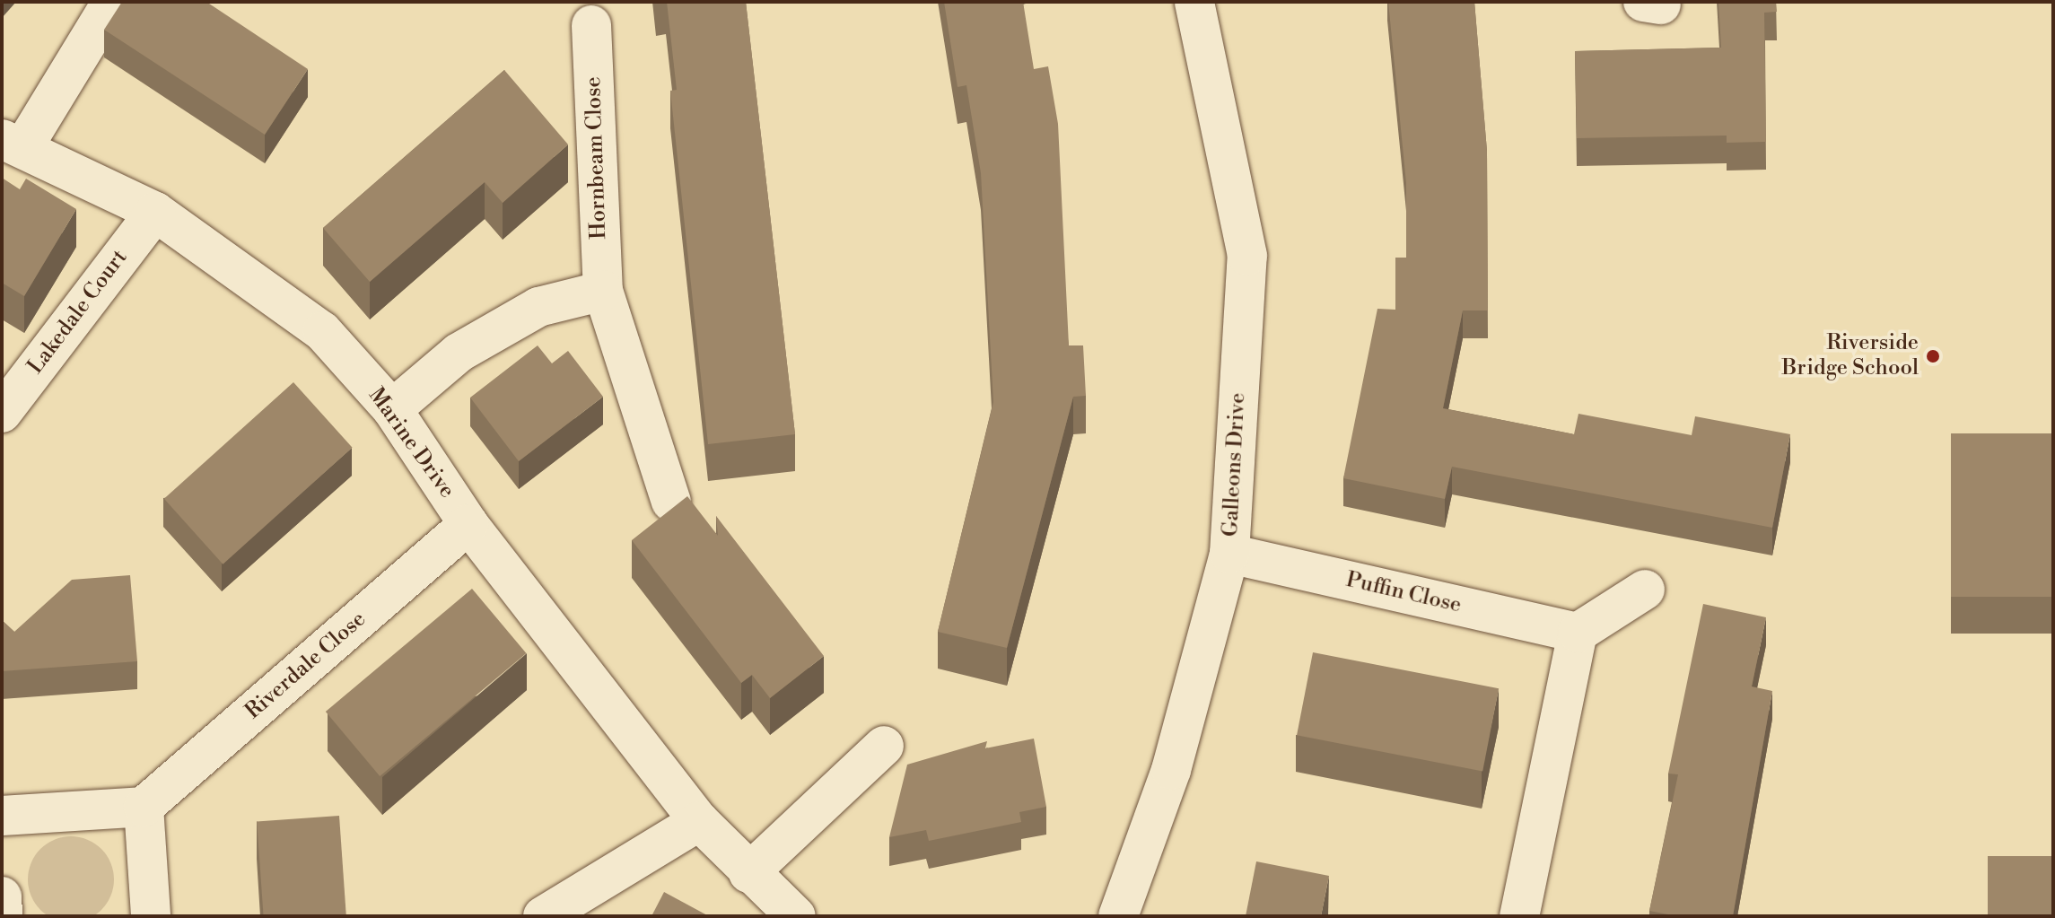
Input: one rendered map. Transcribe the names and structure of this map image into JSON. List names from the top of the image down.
{
  "streets": {
    "street": [
      "Hornbeam Close",
      "Lakedale Court",
      "Marine Drive",
      "Galleons Drive",
      "Puffin Close",
      "Riverdale Close"
    ]
  },
  "crossings": [
    ["Lakedale Court", "Marine Drive"],
    ["Marine Drive", "Riverdale Close"],
    ["Galleons Drive", "Puffin Close"]
  ],
  "places": ["Riverside Bridge School"]
}
